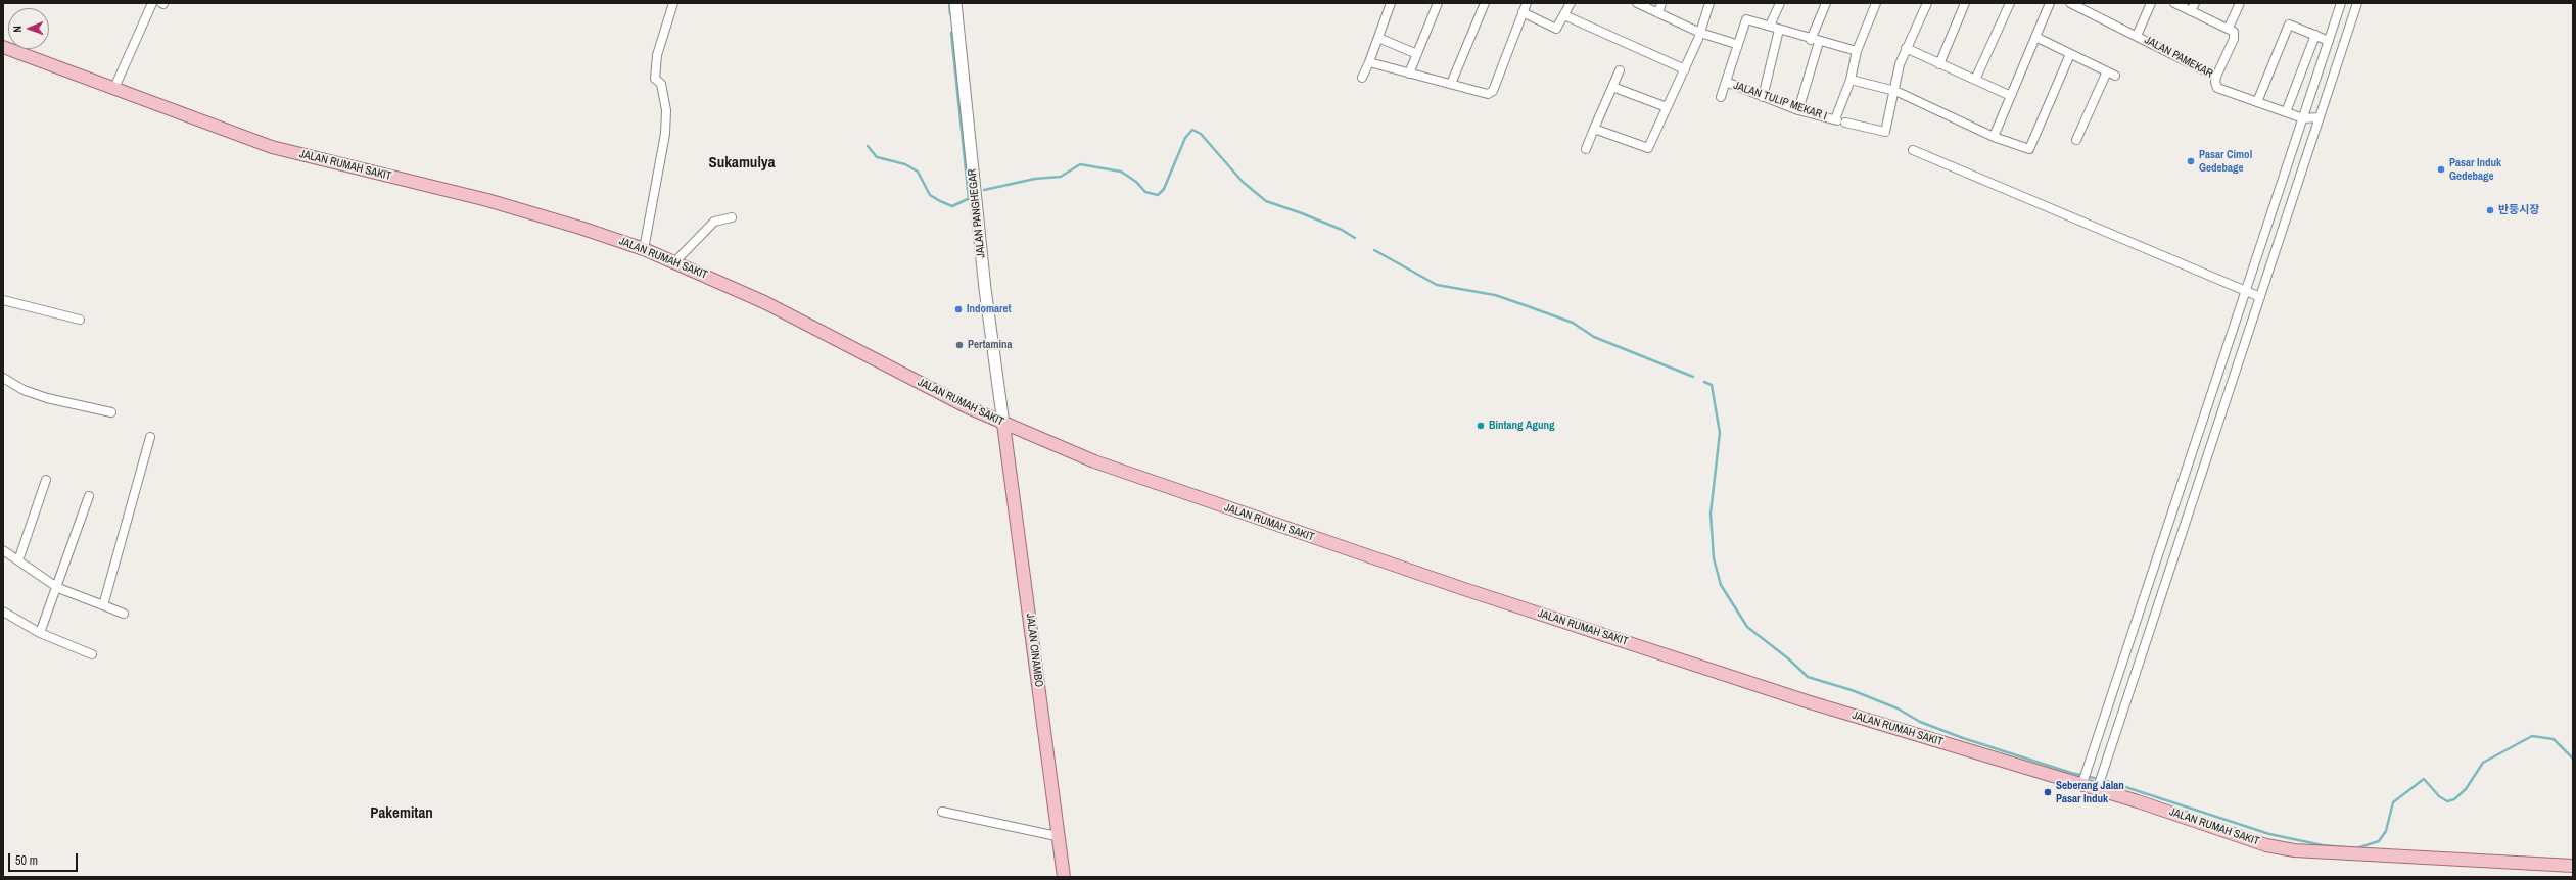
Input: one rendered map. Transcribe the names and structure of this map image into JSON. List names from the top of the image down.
{
  "streets": {
    "main road": ["JALAN RUMAH SAKIT", "JALAN CINAMBO"],
    "street": ["JALAN PAMEKAR", "JALAN TULIP MEKAR I", "JALAN PANGHEGAR"]
  },
  "crossings": [
    ["JALAN RUMAH SAKIT", "JALAN PANGHEGAR"],
    ["JALAN RUMAH SAKIT", "JALAN CINAMBO"],
    ["JALAN PANGHEGAR", "JALAN CINAMBO"]
  ],
  "districts": ["Sukamulya", "Pakemitan"],
  "places": [
    "Pasar Cimol Gedebage",
    "Pasar Induk Gedebage",
    "반둥시장",
    "Indomaret",
    "Pertamina",
    "Bintang Agung",
    "Seberang Jalan Pasar Induk"
  ],
  "scale_bar": "50 m",
  "north": "left"
}
